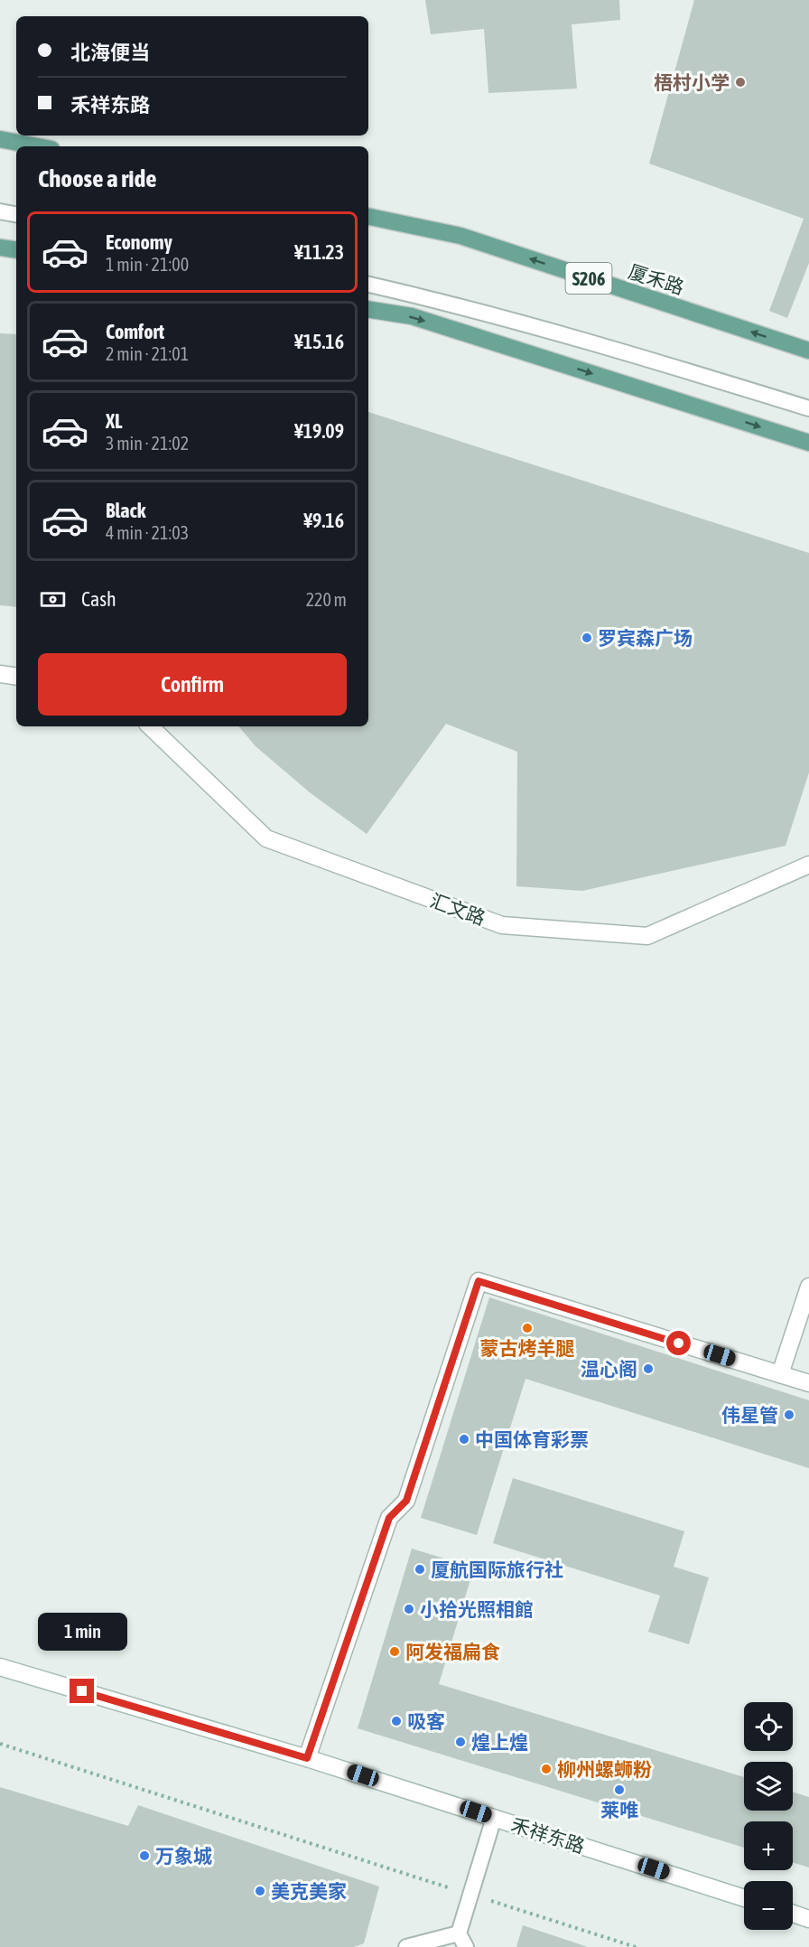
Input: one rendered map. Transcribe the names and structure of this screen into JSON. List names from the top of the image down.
{
  "streets": {
    "main road": ["S206", "厦禾路"],
    "street": ["汇文路", "禾祥东路"]
  },
  "places": [
    "梧村小学",
    "罗宾森广场",
    "蒙古烤羊腿",
    "温心阁",
    "伟星管",
    "中国体育彩票",
    "厦航国际旅行社",
    "小拾光照相館",
    "阿发福扁食",
    "吸客",
    "煌上煌",
    "柳州螺蛳粉",
    "莱唯",
    "万象城",
    "美克美家"
  ],
  "page": {
    "banner": ["北海便当", "禾祥东路"],
    "heading": "Choose a ride",
    "list": [
      {
        "name": "Economy",
        "note": "1 min · 21:00",
        "value": "¥11.23"
      },
      {
        "name": "Comfort",
        "note": "2 min · 21:01",
        "value": "¥15.16"
      },
      {
        "name": "XL",
        "note": "3 min · 21:02",
        "value": "¥19.09"
      },
      {
        "name": "Black",
        "note": "4 min · 21:03",
        "value": "¥9.16"
      }
    ],
    "pay": ["Cash", "220 m"],
    "buttons": "Confirm",
    "bubble": "1 min",
    "map_buttons": ["+", "−"]
  }
}
